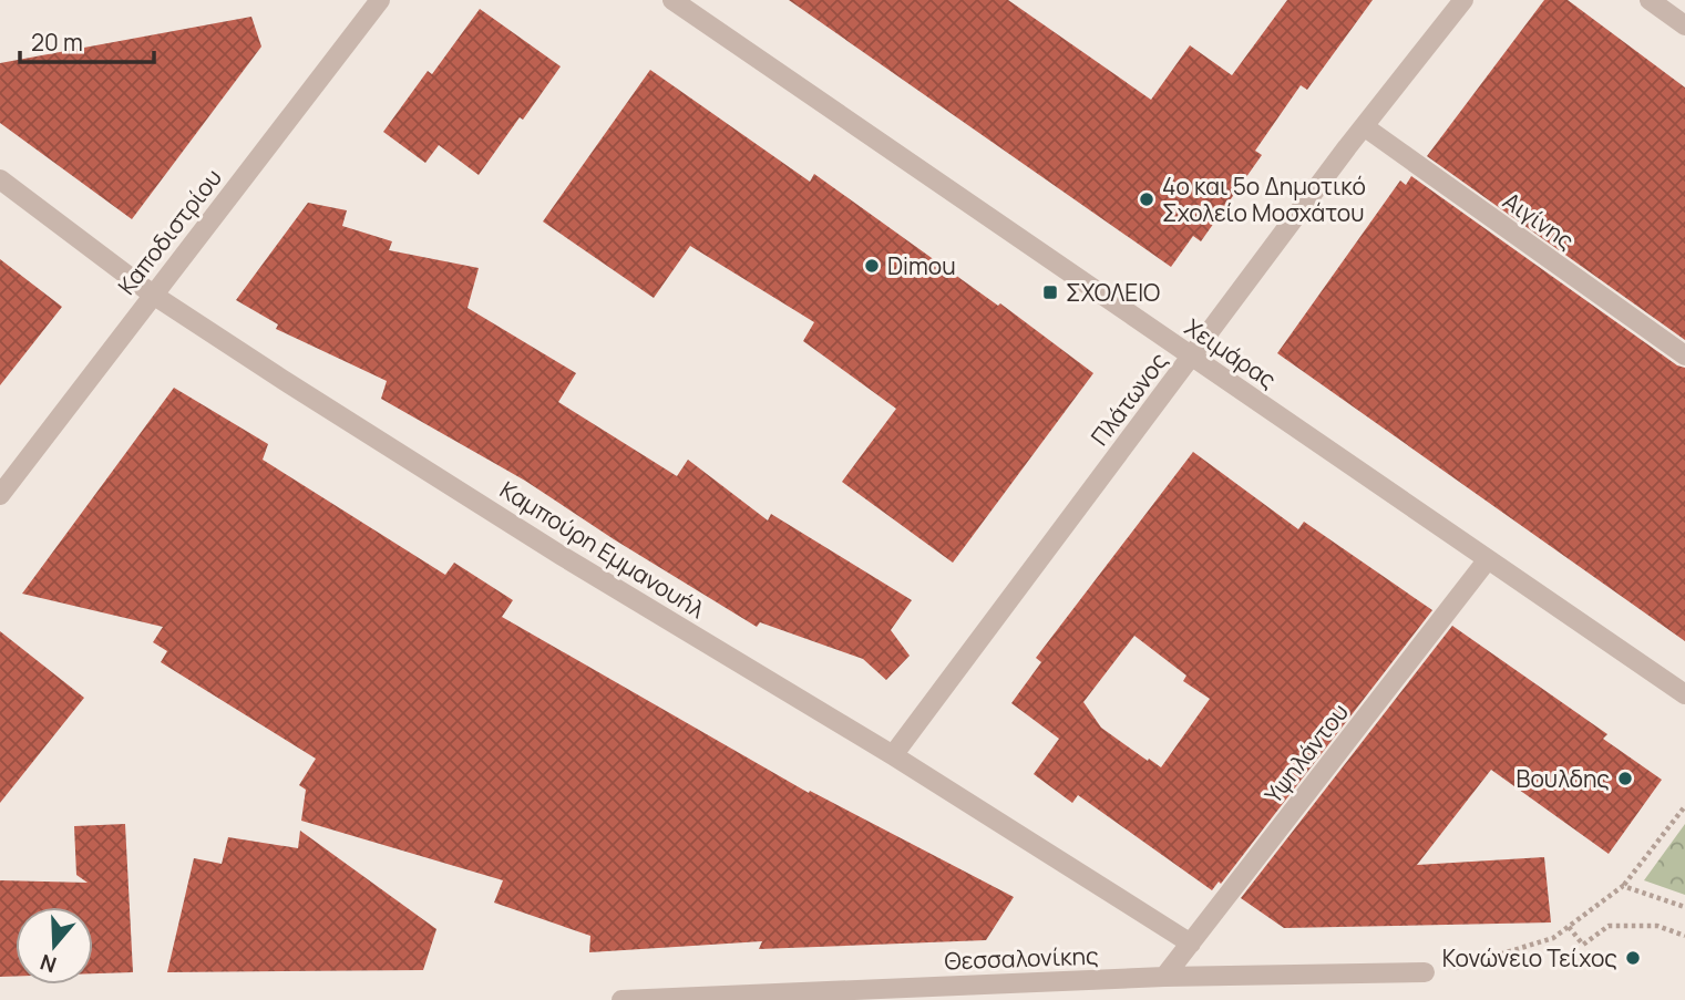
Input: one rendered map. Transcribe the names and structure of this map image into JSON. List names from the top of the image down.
{
  "streets": {
    "street": [
      "Αιγίνης",
      "Καποδιστρίου",
      "Χειμάρας",
      "Πλάτωνος",
      "Καμπούρη Εμμανουήλ",
      "Υψηλάντου",
      "Θεσσαλονίκης"
    ]
  },
  "crossings": [
    ["Αιγίνης", "Πλάτωνος"],
    ["Καποδιστρίου", "Καμπούρη Εμμανουήλ"],
    ["Χειμάρας", "Πλάτωνος"],
    ["Χειμάρας", "Υψηλάντου"],
    ["Πλάτωνος", "Καμπούρη Εμμανουήλ"],
    ["Καμπούρη Εμμανουήλ", "Υψηλάντου"],
    ["Υψηλάντου", "Θεσσαλονίκης"]
  ],
  "places": {
    "other": [
      "4ο και 5ο Δημοτικό Σχολείο Μοσχάτου",
      "Dimou",
      "Βουλδης",
      "Κονώνειο Τείχος"
    ],
    "transit": ["ΣΧΟΛΕΙΟ"]
  },
  "scale_bar": "20 m",
  "north": "bottom"
}
